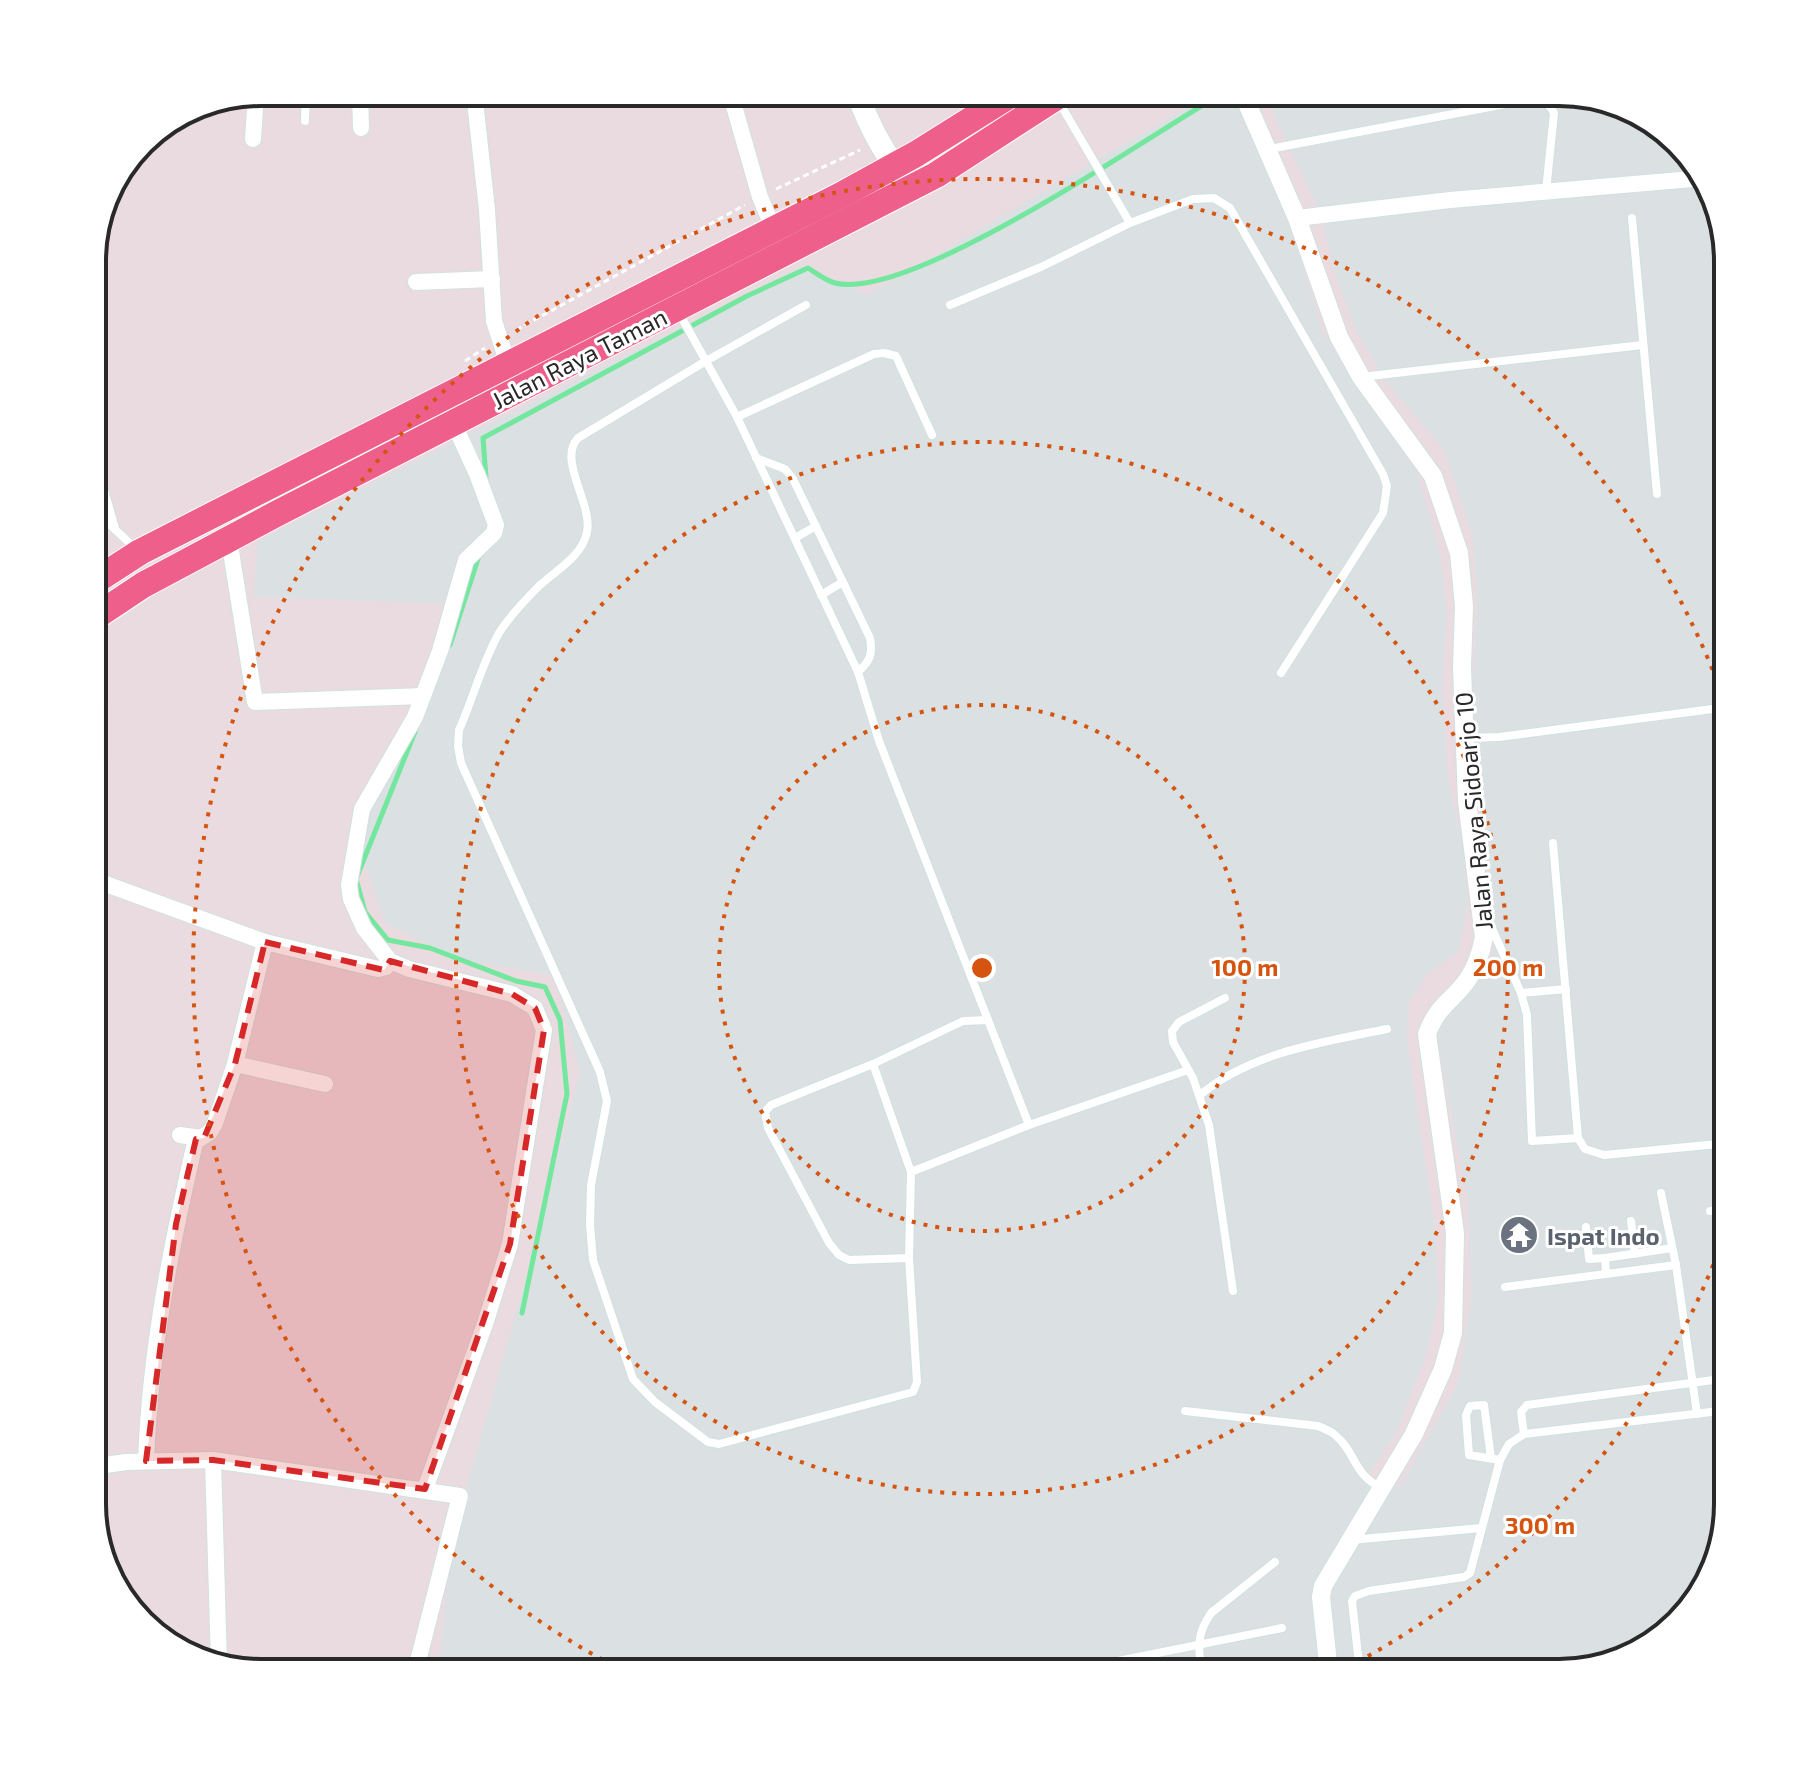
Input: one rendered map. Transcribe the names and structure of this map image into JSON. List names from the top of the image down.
{
  "streets": {
    "highway": ["Jalan Raya Taman"],
    "street": ["Jalan Raya Sidoarjo 10"]
  },
  "places": {
    "temple": ["Ispat Indo"]
  },
  "rings": ["100 m", "200 m", "300 m"]
}
